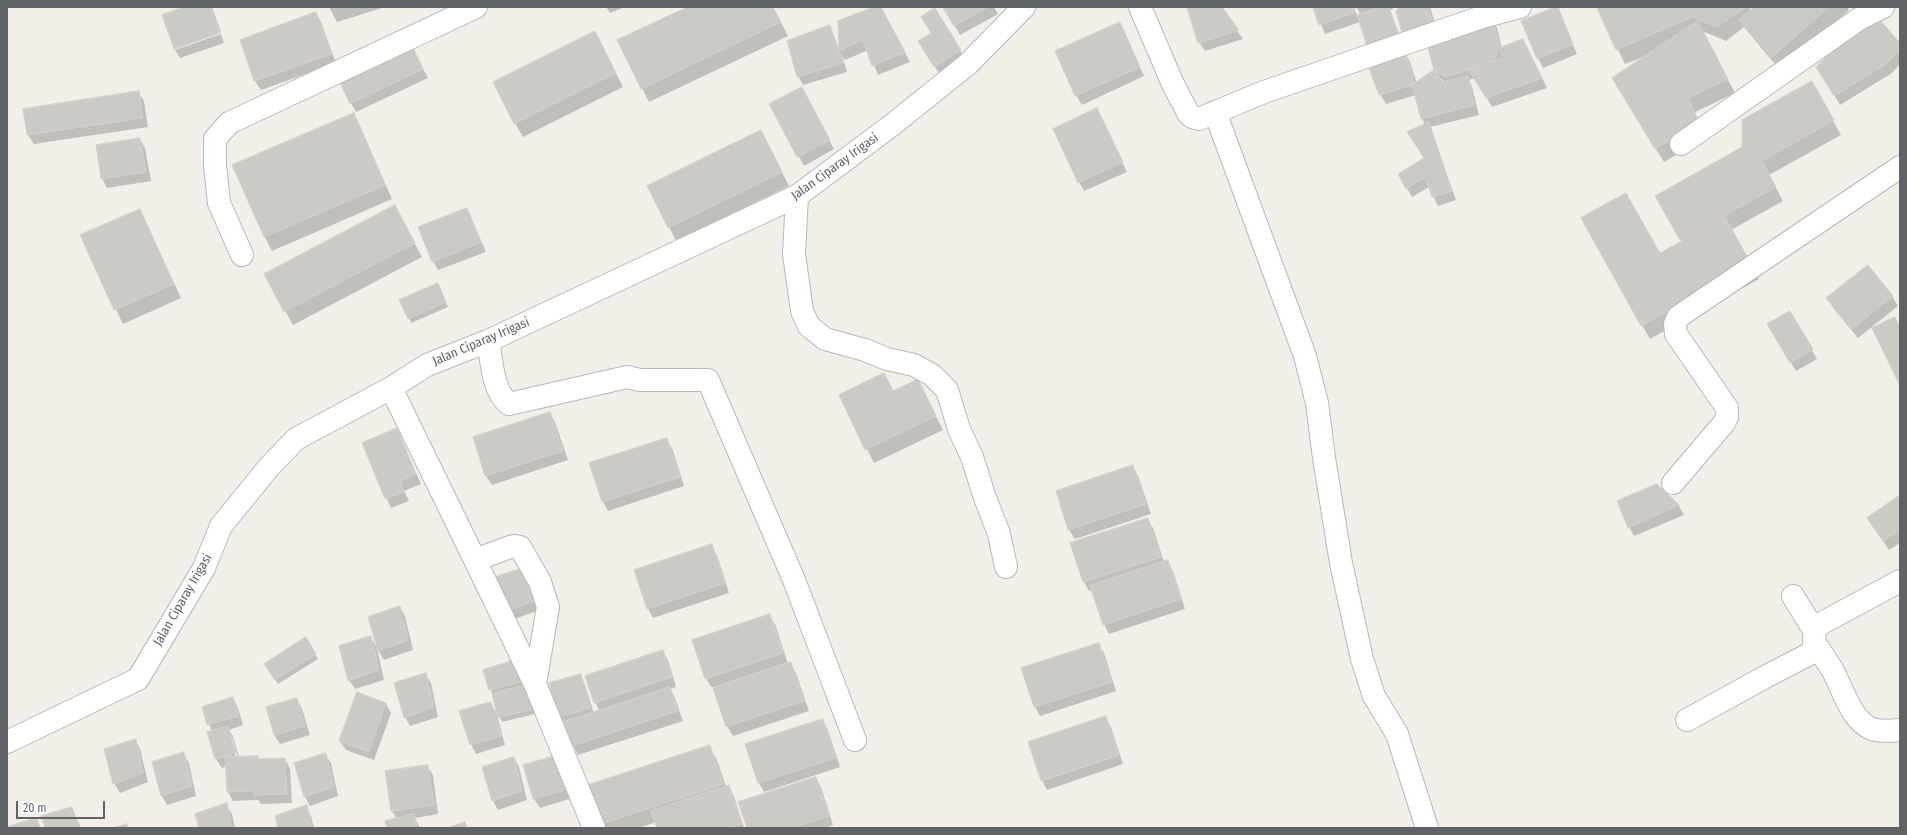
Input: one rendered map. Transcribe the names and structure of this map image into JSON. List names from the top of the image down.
{
  "streets": {
    "street": ["Jalan Ciparay Irigasi"]
  },
  "scale_bar": "20 m"
}
